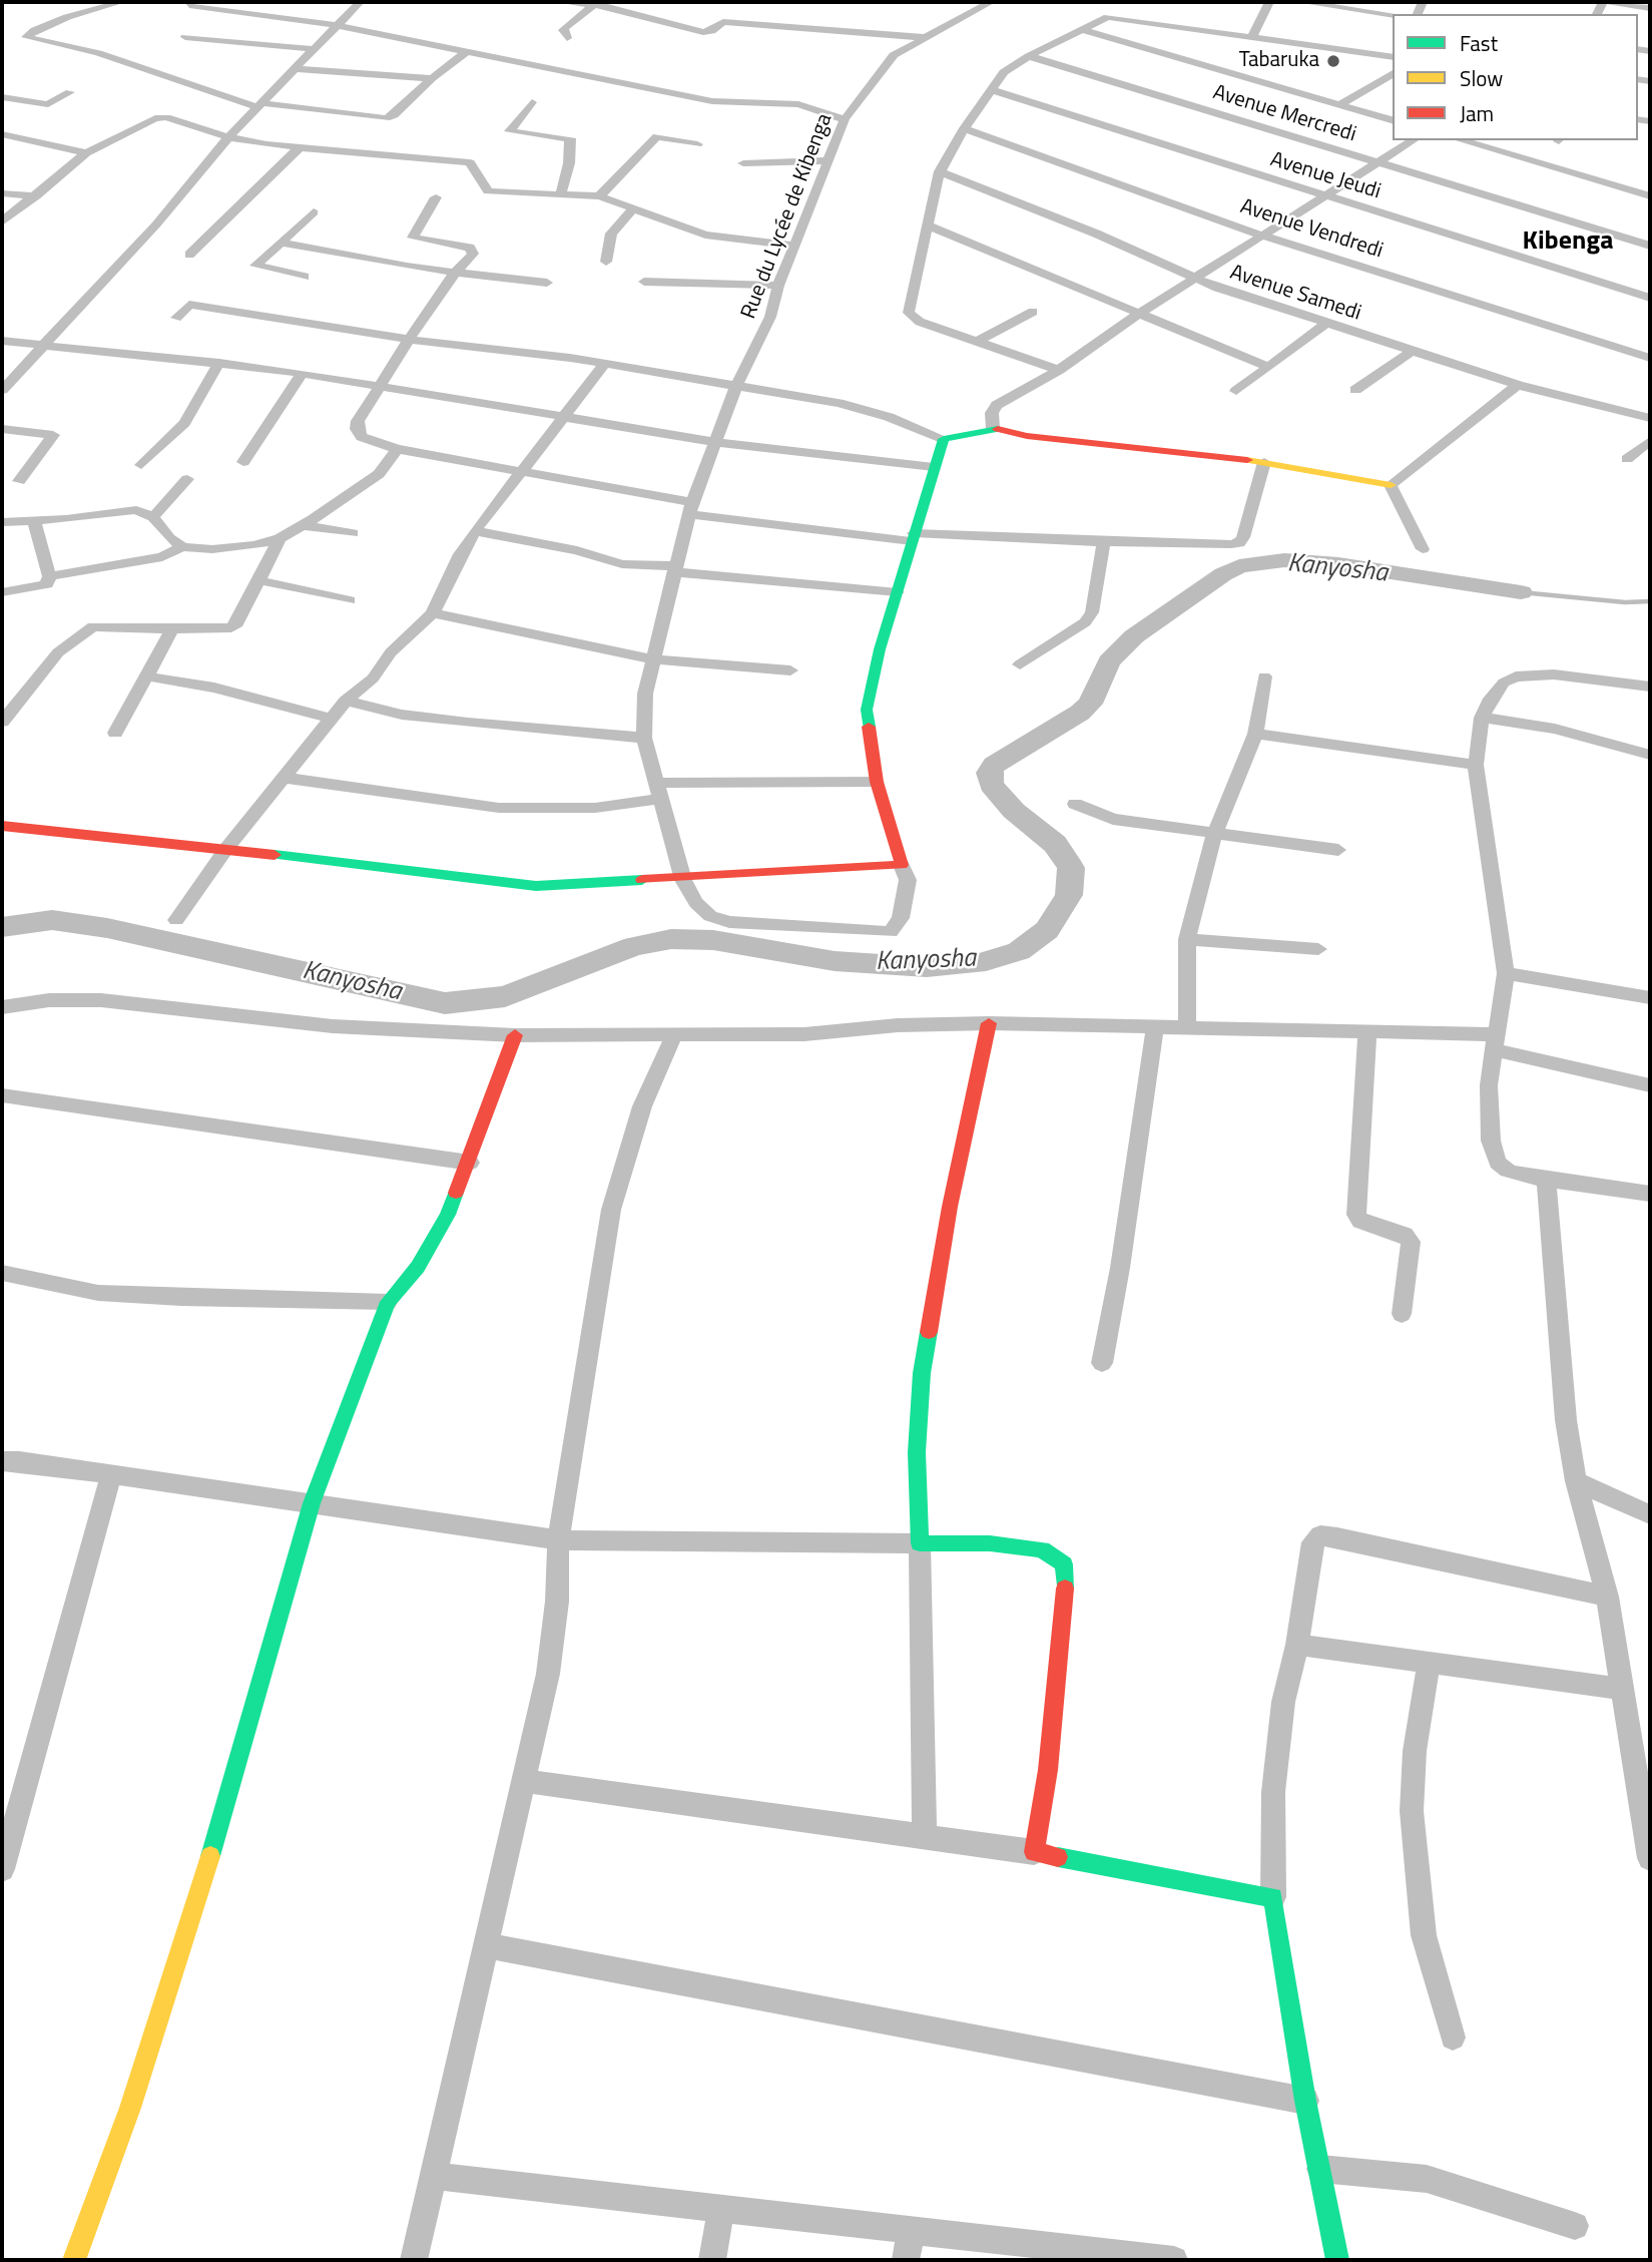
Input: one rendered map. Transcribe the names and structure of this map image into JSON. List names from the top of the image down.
{
  "streets": {
    "street": [
      "Avenue Mercredi",
      "Avenue Jeudi",
      "Rue du Lycée de Kibenga",
      "Avenue Vendredi",
      "Avenue Samedi"
    ]
  },
  "districts": ["Kibenga"],
  "water": ["Kanyosha"],
  "places": ["Tabaruka"],
  "legend": ["Fast", "Slow", "Jam"]
}
